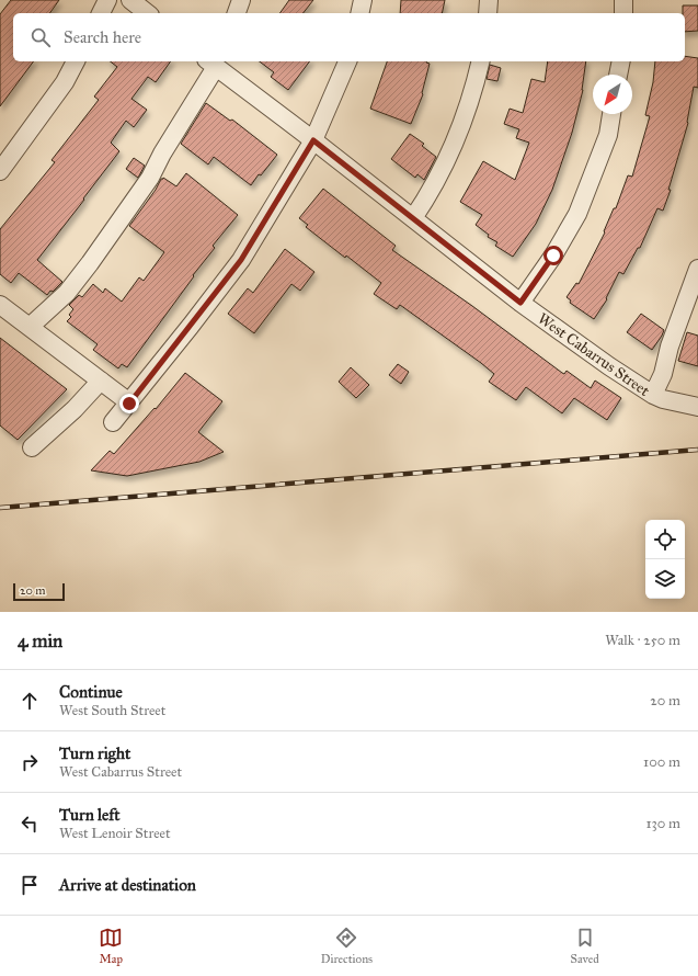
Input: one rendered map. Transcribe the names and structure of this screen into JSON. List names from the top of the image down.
{
  "streets": {
    "street": ["West Cabarrus Street"]
  },
  "scale_bar": "20 m",
  "north": "bottom left",
  "page": {
    "search": "Search here",
    "scale": "20 m",
    "heading": ["4 min", "Walk · 250 m"],
    "list": [
      ["Continue", "West South Street", "20 m"],
      ["Turn right", "West Cabarrus Street", "100 m"],
      ["Turn left", "West Lenoir Street", "130 m"],
      "Arrive at destination"
    ],
    "nav": ["Map", "Directions", "Saved"]
  }
}
